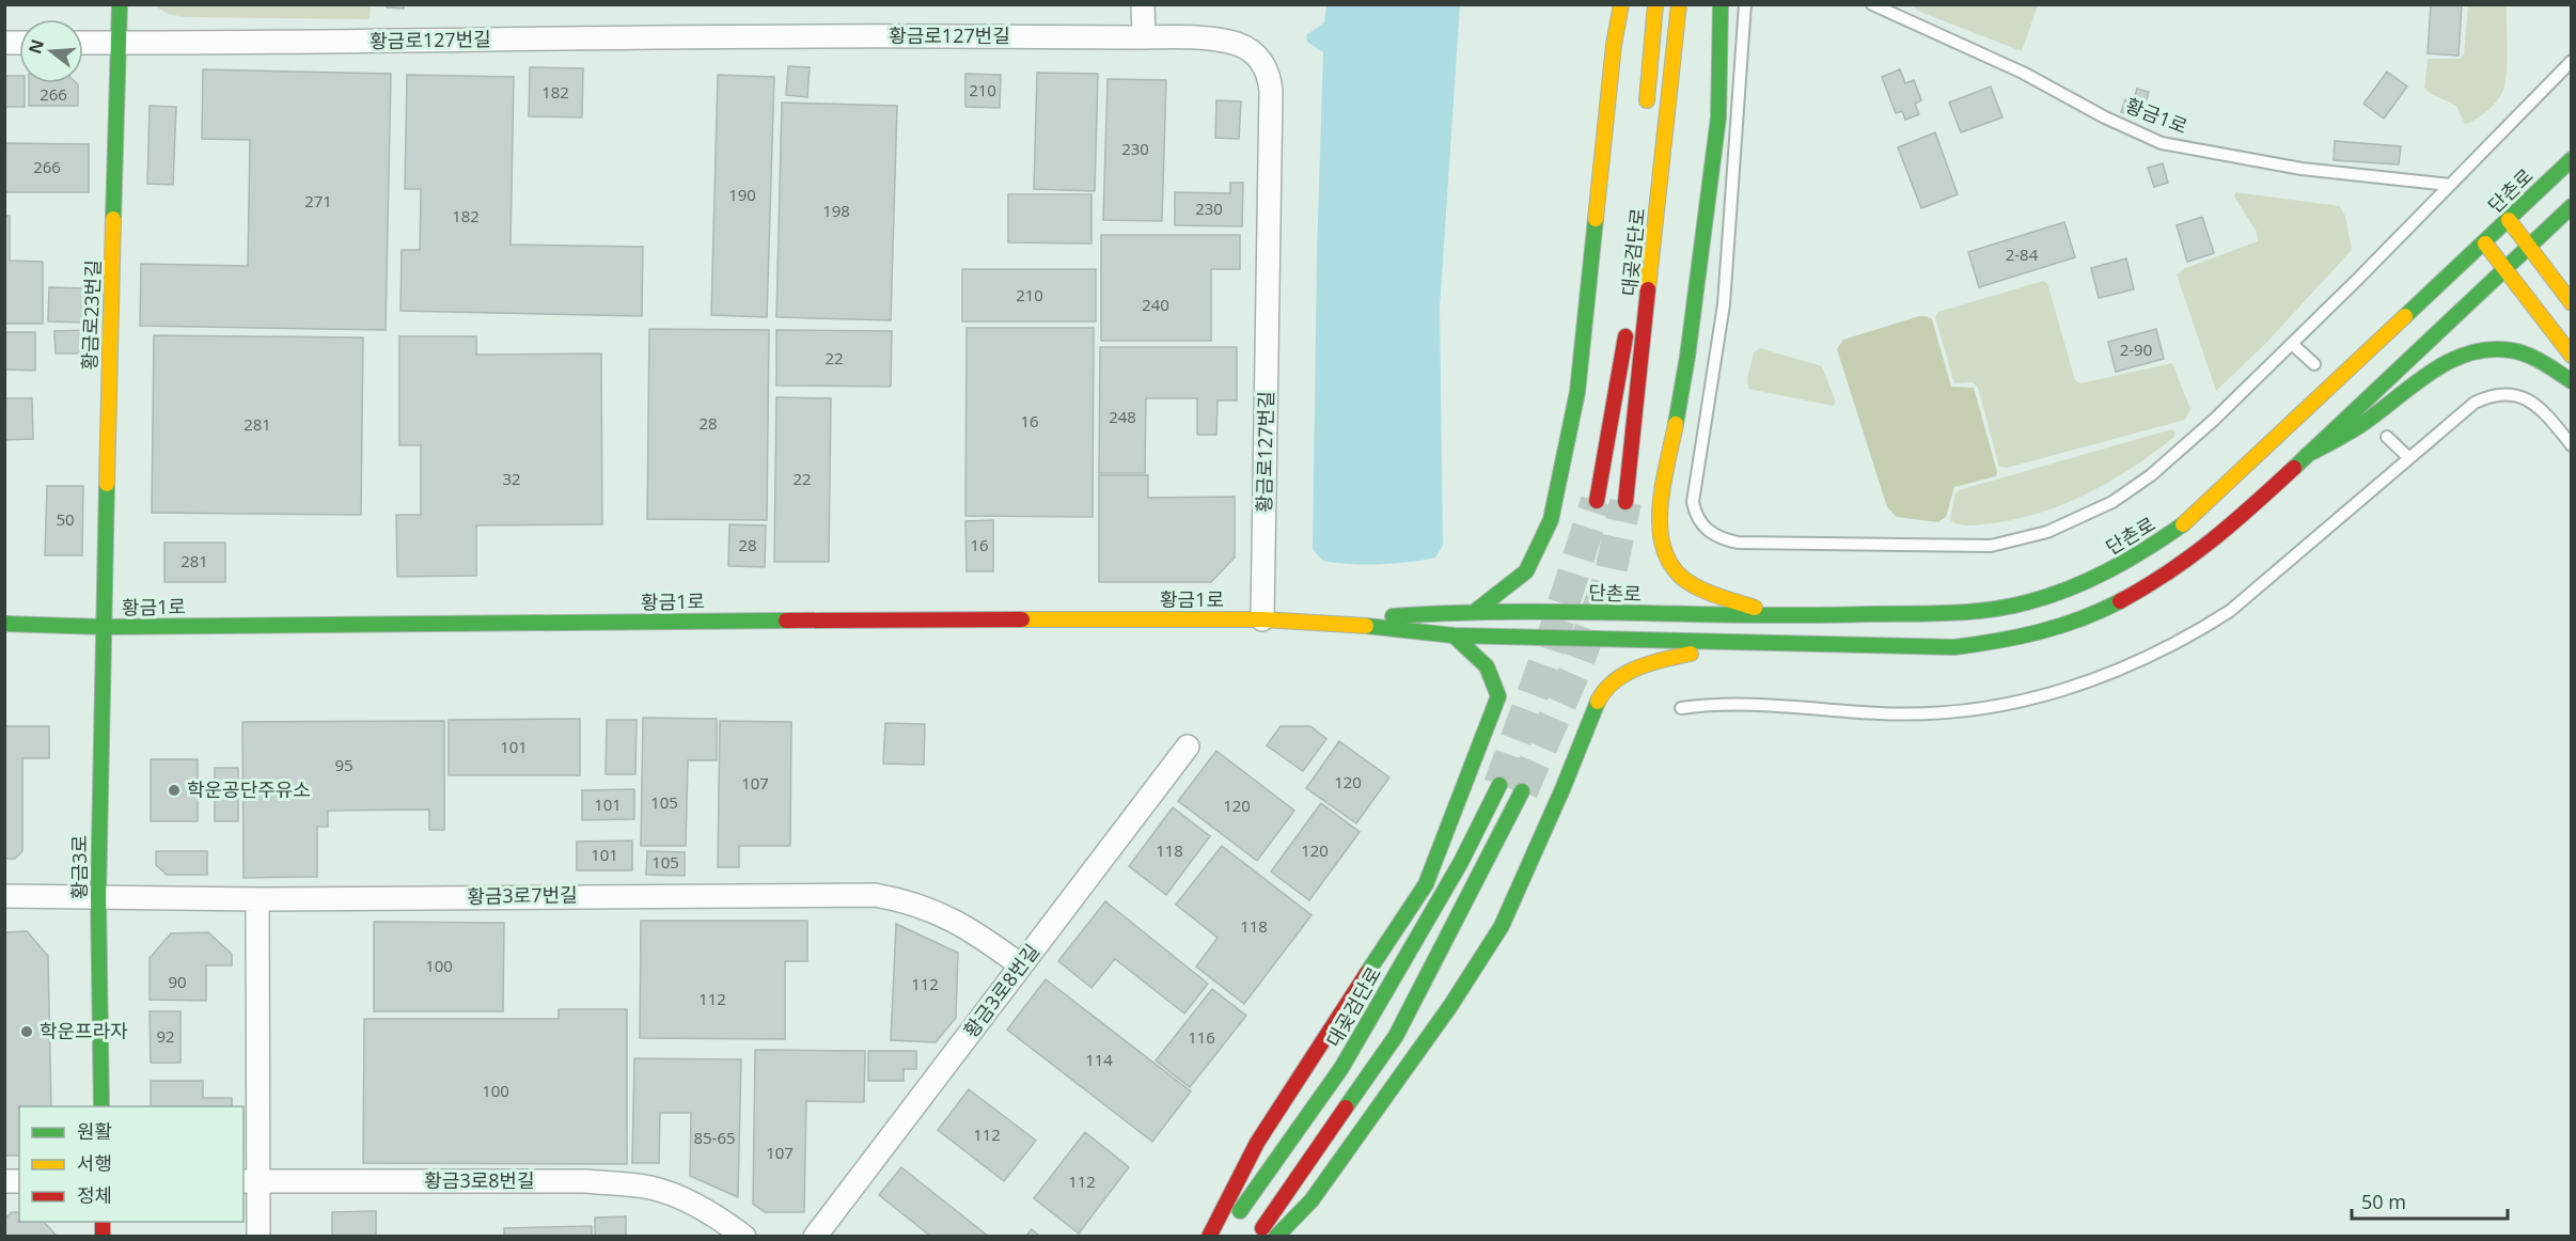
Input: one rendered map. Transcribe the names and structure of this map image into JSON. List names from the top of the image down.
{
  "streets": {
    "main road": [
      "황금1로",
      "단촌로",
      "대곶검단로",
      "황금로23번길",
      "황금3로"
    ],
    "street": ["황금로127번길", "황금3로7번길", "황금3로8번길"]
  },
  "crossings": [
    ["황금로127번길", "황금1로"],
    ["황금로127번길", "황금로23번길"],
    ["황금1로", "단촌로"],
    ["황금1로", "황금로23번길"],
    ["황금1로", "황금3로"],
    ["황금로23번길", "황금3로"],
    ["황금3로", "황금3로7번길"],
    ["황금3로7번길", "황금3로8번길"]
  ],
  "places": ["학운공단주유소", "학운프라자"],
  "house_numbers": [
    "210",
    "182",
    "266",
    "230",
    "266",
    "190",
    "271",
    "230",
    "198",
    "182",
    "2-84",
    "210",
    "240",
    "2-90",
    "22",
    "248",
    "16",
    "28",
    "281",
    "32",
    "22",
    "50",
    "28",
    "16",
    "281",
    "101",
    "95",
    "120",
    "107",
    "105",
    "101",
    "120",
    "118",
    "120",
    "101",
    "105",
    "118",
    "100",
    "90",
    "112",
    "112",
    "92",
    "116",
    "114",
    "100",
    "112",
    "85-65",
    "107",
    "112"
  ],
  "legend": ["원활", "서행", "정체"],
  "scale_bar": "50 m",
  "north": "left"
}
